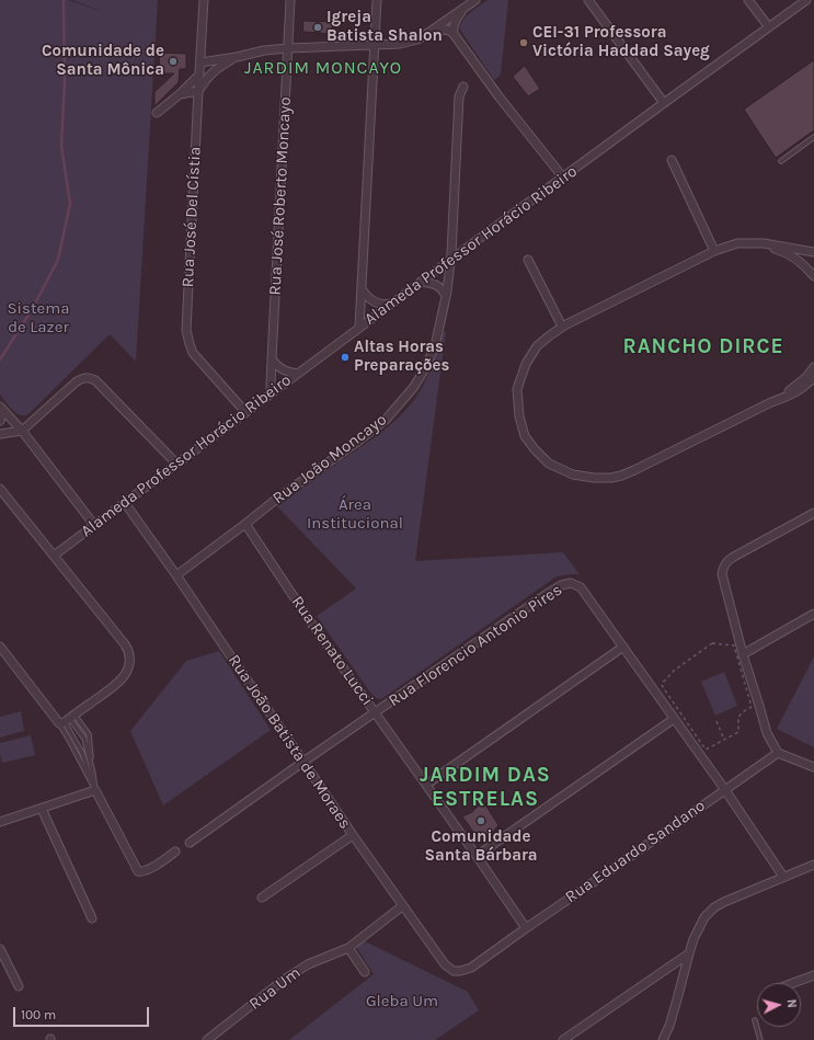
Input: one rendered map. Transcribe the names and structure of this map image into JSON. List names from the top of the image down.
{
  "streets": {
    "street": [
      "Rua José Roberto Moncayo",
      "Rua José Del Cístia",
      "Alameda Professor Horácio Ribeiro",
      "Rua João Moncayo",
      "Rua Florencio Antonio Pires",
      "Rua Renato Lucci",
      "Rua João Batista de Moraes",
      "Rua Eduardo Sandano",
      "Rua Um"
    ]
  },
  "crossings": [
    ["Rua José Roberto Moncayo", "Alameda Professor Horácio Ribeiro"],
    ["Rua José Del Cístia", "Alameda Professor Horácio Ribeiro"],
    ["Alameda Professor Horácio Ribeiro", "Rua João Moncayo"],
    ["Alameda Professor Horácio Ribeiro", "Rua João Batista de Moraes"],
    ["Rua João Moncayo", "Rua Renato Lucci"],
    ["Rua João Moncayo", "Rua João Batista de Moraes"],
    ["Rua Florencio Antonio Pires", "Rua Renato Lucci"],
    ["Rua Florencio Antonio Pires", "Rua João Batista de Moraes"],
    ["Rua Florencio Antonio Pires", "Rua Eduardo Sandano"],
    ["Rua Renato Lucci", "Rua Eduardo Sandano"],
    ["Rua João Batista de Moraes", "Rua Eduardo Sandano"],
    ["Rua João Batista de Moraes", "Rua Um"]
  ],
  "districts": ["JARDIM MONCAYO", "RANCHO DIRCE", "JARDIM DAS ESTRELAS"],
  "parks": ["Sistema de Lazer", "Área Institucional", "Gleba Um"],
  "places": [
    "Igreja Batista Shalon",
    "CEI-31 Professora Victória Haddad Sayeg",
    "Comunidade de Santa Mônica",
    "Altas Horas Preparações",
    "Comunidade Santa Bárbara"
  ],
  "scale_bar": "100 m",
  "north": "right"
}
